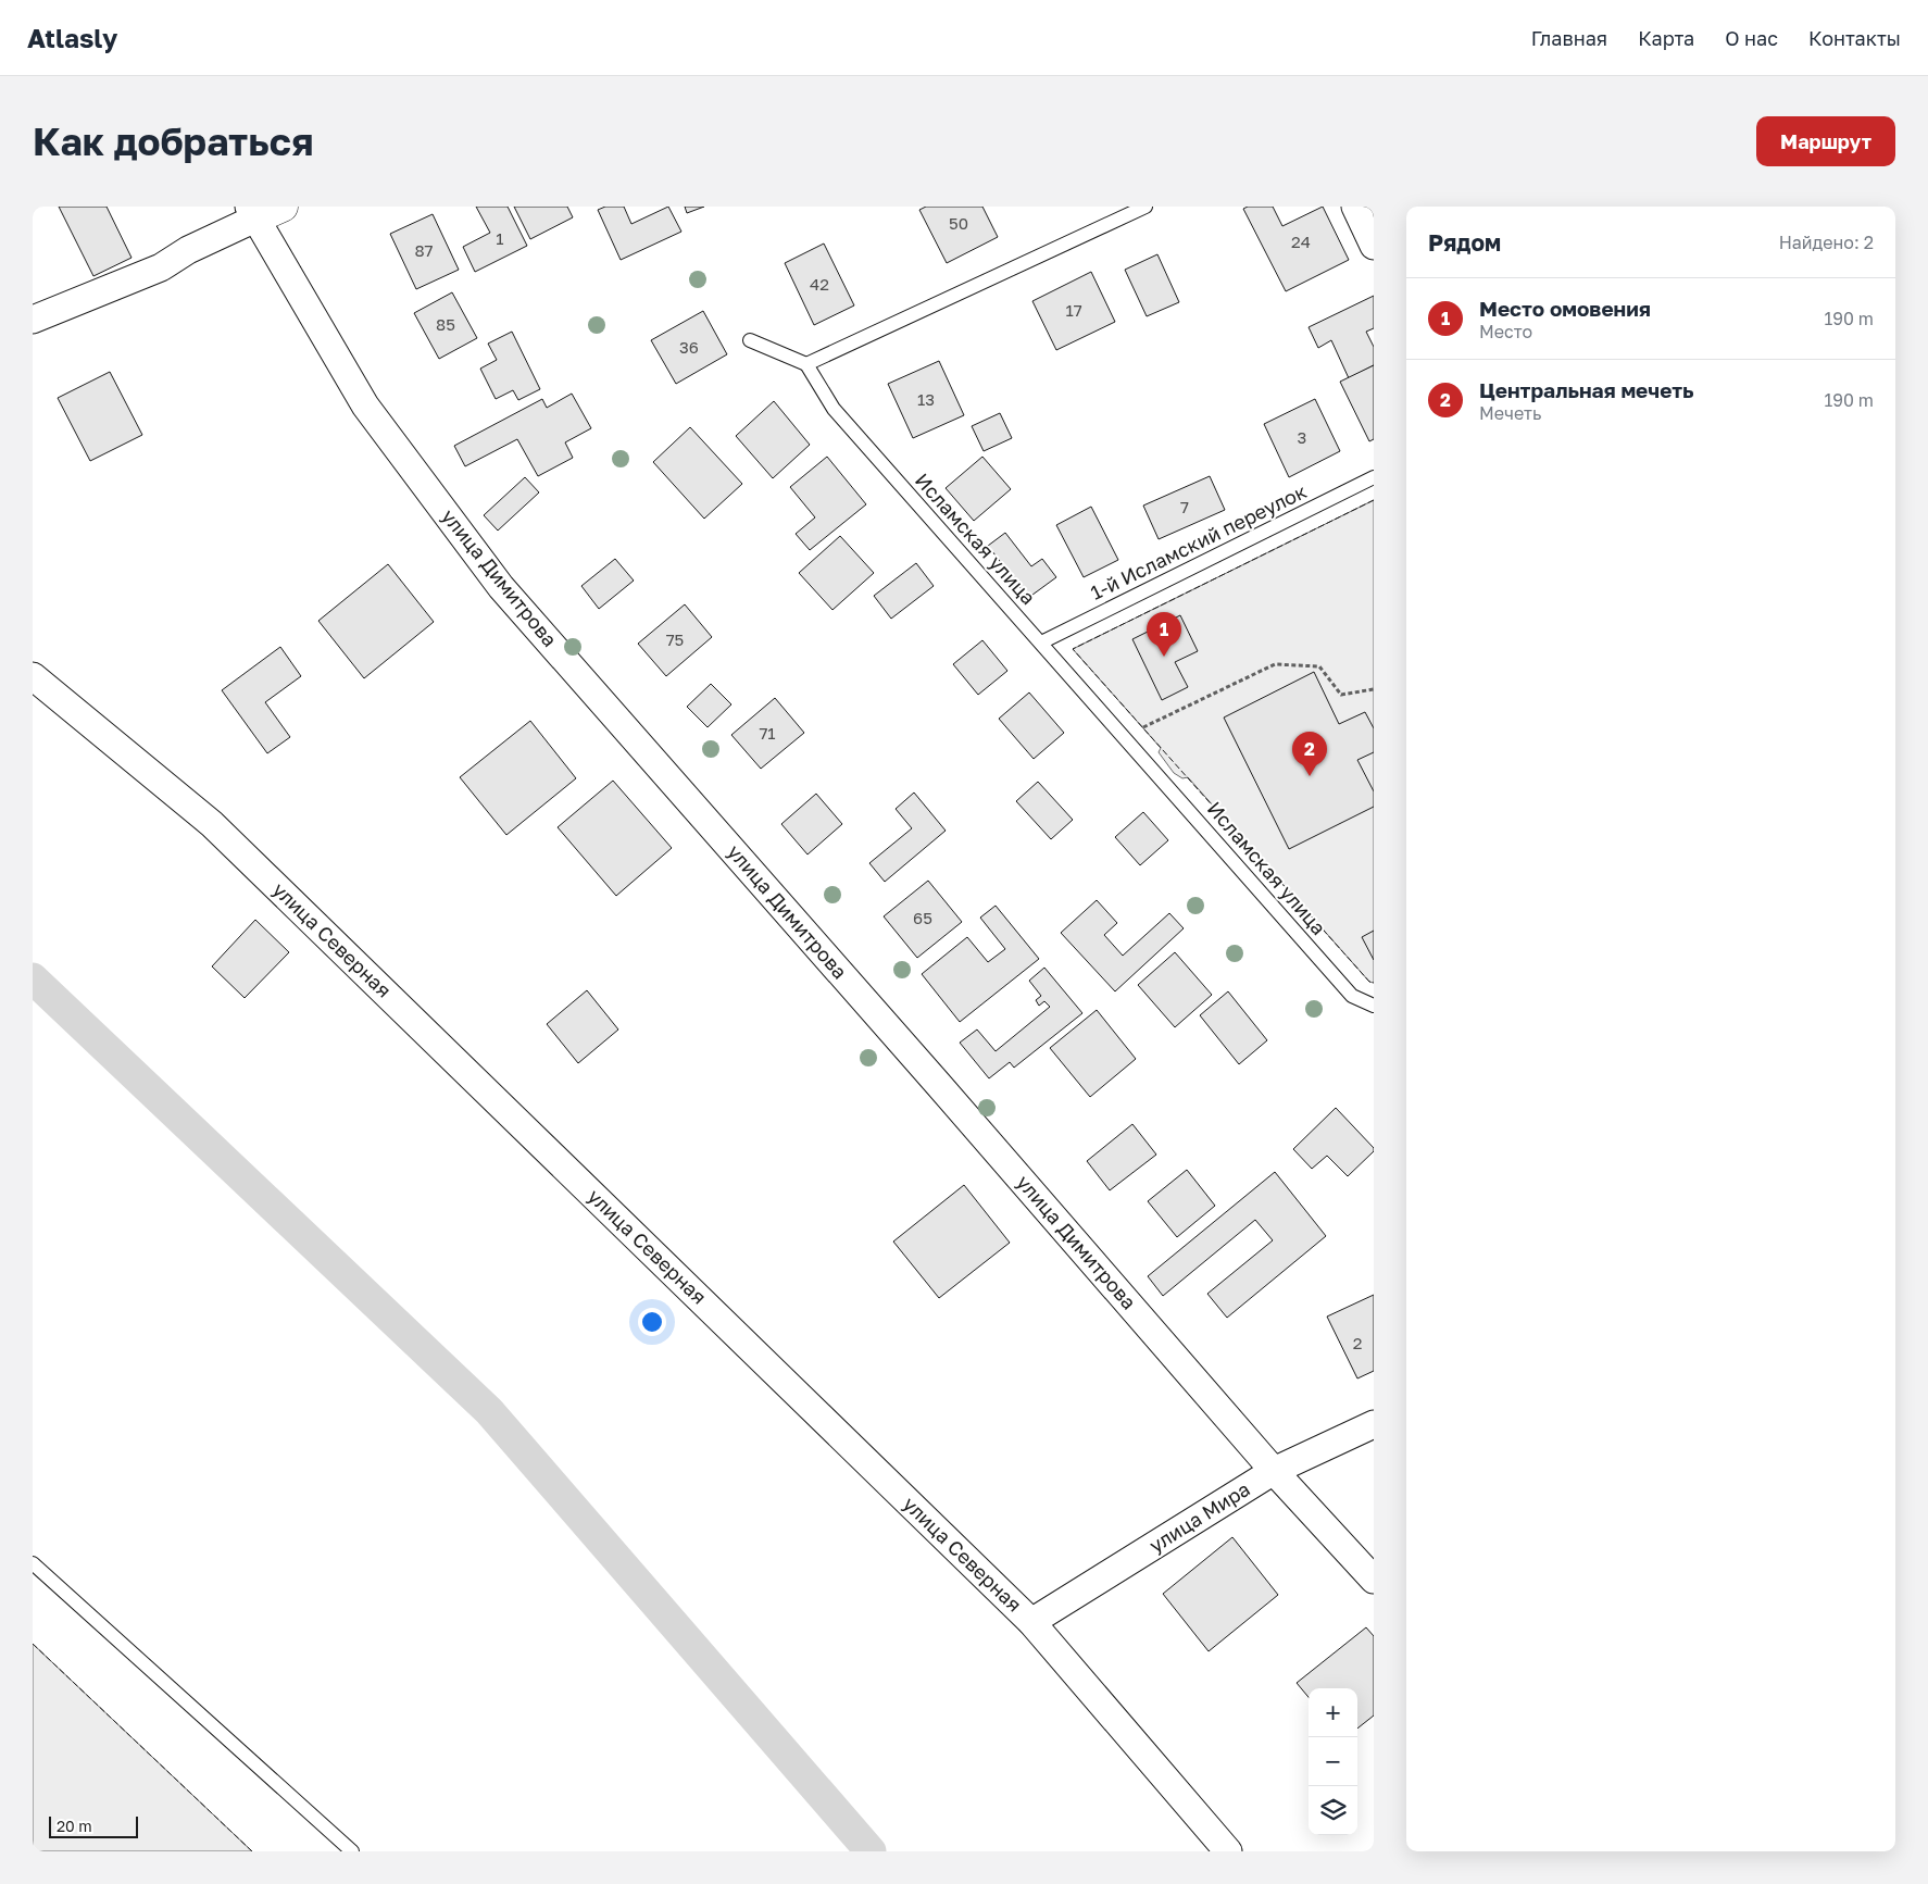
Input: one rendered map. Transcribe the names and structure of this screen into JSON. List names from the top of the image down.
{
  "streets": {
    "street": ["улица Димитрова", "улица Северная", "улица Мира"],
    "lane": ["Исламская улица", "1-й Исламский переулок"]
  },
  "crossings": [
    ["Исламская улица", "1-й Исламский переулок"],
    ["улица Димитрова", "улица Мира"],
    ["улица Северная", "улица Мира"]
  ],
  "house_numbers": [
    "50",
    "1",
    "24",
    "87",
    "42",
    "17",
    "85",
    "36",
    "13",
    "3",
    "7",
    "75",
    "71",
    "65",
    "2"
  ],
  "scale_bar": "20 m",
  "page": {
    "header": "Atlasly",
    "nav": [
      "Главная",
      "Карта",
      "О нас",
      "Контакты"
    ],
    "buttons": "Маршрут",
    "title": "Как добраться",
    "heading": ["Рядом", "Найдено: 2"],
    "list": [
      {
        "mark": "1",
        "name": "Место омовения",
        "note": "Место",
        "value": "190 m"
      },
      {
        "mark": "2",
        "name": "Центральная мечеть",
        "note": "Мечеть",
        "value": "190 m"
      }
    ],
    "pins": ["1", "2"],
    "map_buttons": ["+", "−"],
    "scale": "20 m"
  }
}
